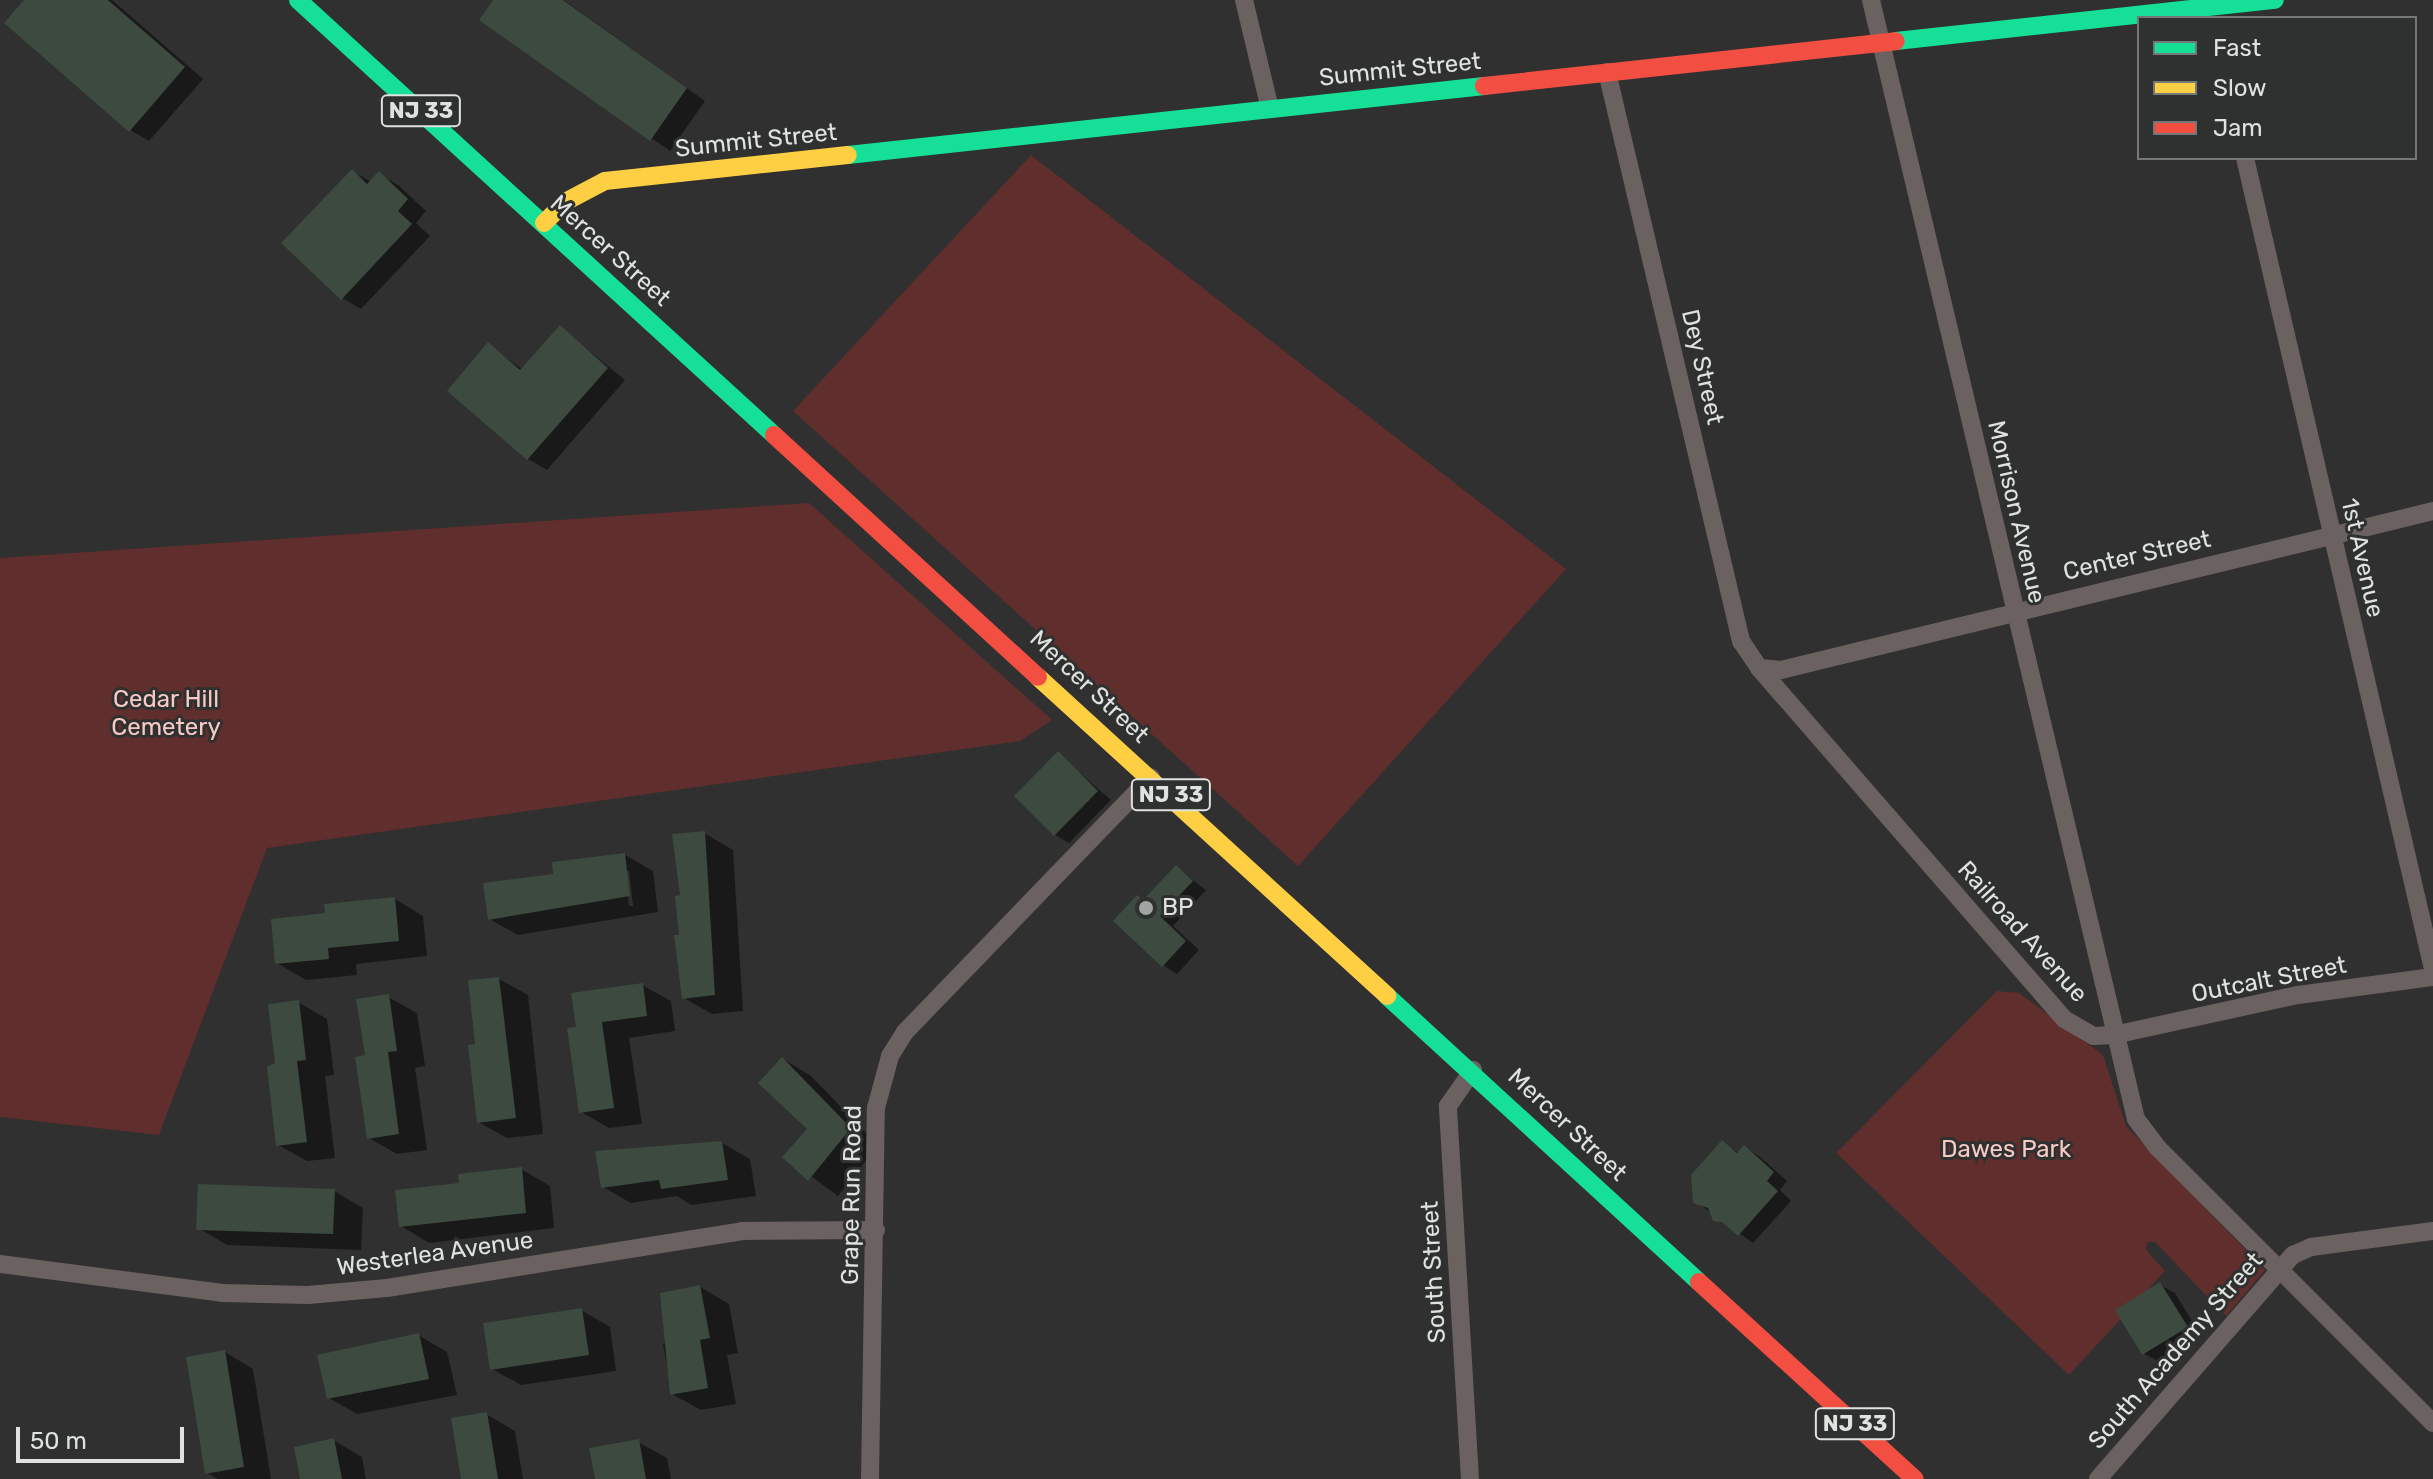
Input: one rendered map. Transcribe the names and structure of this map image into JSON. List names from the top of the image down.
{
  "streets": {
    "main road": ["Summit Street", "NJ 33", "Mercer Street"],
    "street": [
      "Dey Street",
      "Morrison Avenue",
      "Center Street",
      "1st Avenue",
      "Railroad Avenue",
      "Outcalt Street",
      "Grape Run Road",
      "Westerlea Avenue",
      "South Street",
      "South Academy Street"
    ]
  },
  "crossings": [
    ["Summit Street", "Mercer Street"],
    ["Summit Street", "Dey Street"],
    ["Summit Street", "Morrison Avenue"],
    ["Mercer Street", "Grape Run Road"],
    ["Mercer Street", "South Street"],
    ["Dey Street", "Center Street"],
    ["Dey Street", "Railroad Avenue"],
    ["Morrison Avenue", "Center Street"],
    ["Morrison Avenue", "Railroad Avenue"],
    ["Morrison Avenue", "Outcalt Street"],
    ["Center Street", "1st Avenue"],
    ["Center Street", "Railroad Avenue"],
    ["Railroad Avenue", "Outcalt Street"],
    ["Grape Run Road", "Westerlea Avenue"]
  ],
  "parks": ["Cedar Hill Cemetery", "Dawes Park"],
  "places": ["BP"],
  "legend": ["Fast", "Slow", "Jam"],
  "scale_bar": "50 m"
}
